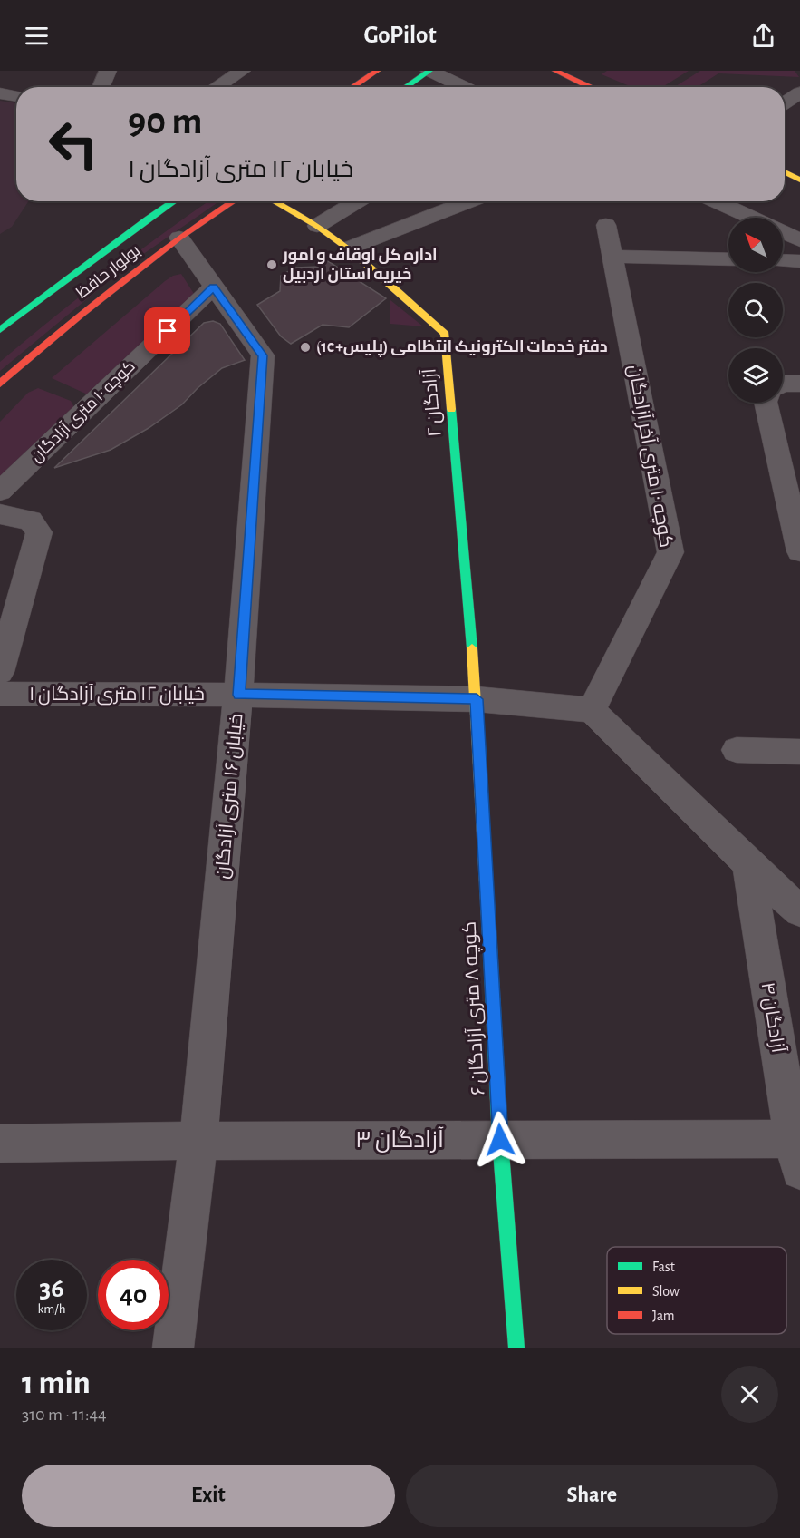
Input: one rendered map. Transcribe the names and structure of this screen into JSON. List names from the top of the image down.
{
  "streets": {
    "street": [
      "بولوار حافظ",
      "آزادگان ۲",
      "کوچه ۱۰ متری آزادگان",
      "کوچه ۱۰ متری آخر آزادگان",
      "خیابان ۱۲ متری آزادگان ۱",
      "خیابان ۱۶ متری آزادگان",
      "کوچه ۸ متری آزادگان ۶",
      "آزادگان ۴",
      "آزادگان ۳"
    ]
  },
  "crossings": [
    ["بولوار حافظ", "خیابان ۱۶ متری آزادگان"],
    ["آزادگان ۲", "خیابان ۱۲ متری آزادگان ۱"],
    ["آزادگان ۲", "کوچه ۸ متری آزادگان ۶"],
    ["کوچه ۱۰ متری آزادگان", "خیابان ۱۶ متری آزادگان"],
    ["کوچه ۱۰ متری آخر آزادگان", "خیابان ۱۲ متری آزادگان ۱"],
    ["خیابان ۱۲ متری آزادگان ۱", "خیابان ۱۶ متری آزادگان"],
    ["خیابان ۱۲ متری آزادگان ۱", "کوچه ۸ متری آزادگان ۶"],
    ["خیابان ۱۶ متری آزادگان", "آزادگان ۳"],
    ["کوچه ۸ متری آزادگان ۶", "آزادگان ۳"],
    ["آزادگان ۴", "آزادگان ۳"]
  ],
  "places": ["اداره کل اوقاف و امور خیریه استان اردبیل", "دفتر خدمات الکترونیک انتظامی (پلیس+10)"],
  "legend": ["Fast", "Slow", "Jam"],
  "north": "top left",
  "page": {
    "header": "GoPilot",
    "turn": ["90 m", "خیابان ۱۲ متری آزادگان ۱"],
    "speed": "36 km/h",
    "limit": "40",
    "heading": ["1 min", "310 m · 11:44"],
    "buttons": ["Exit", "Share"]
  }
}
